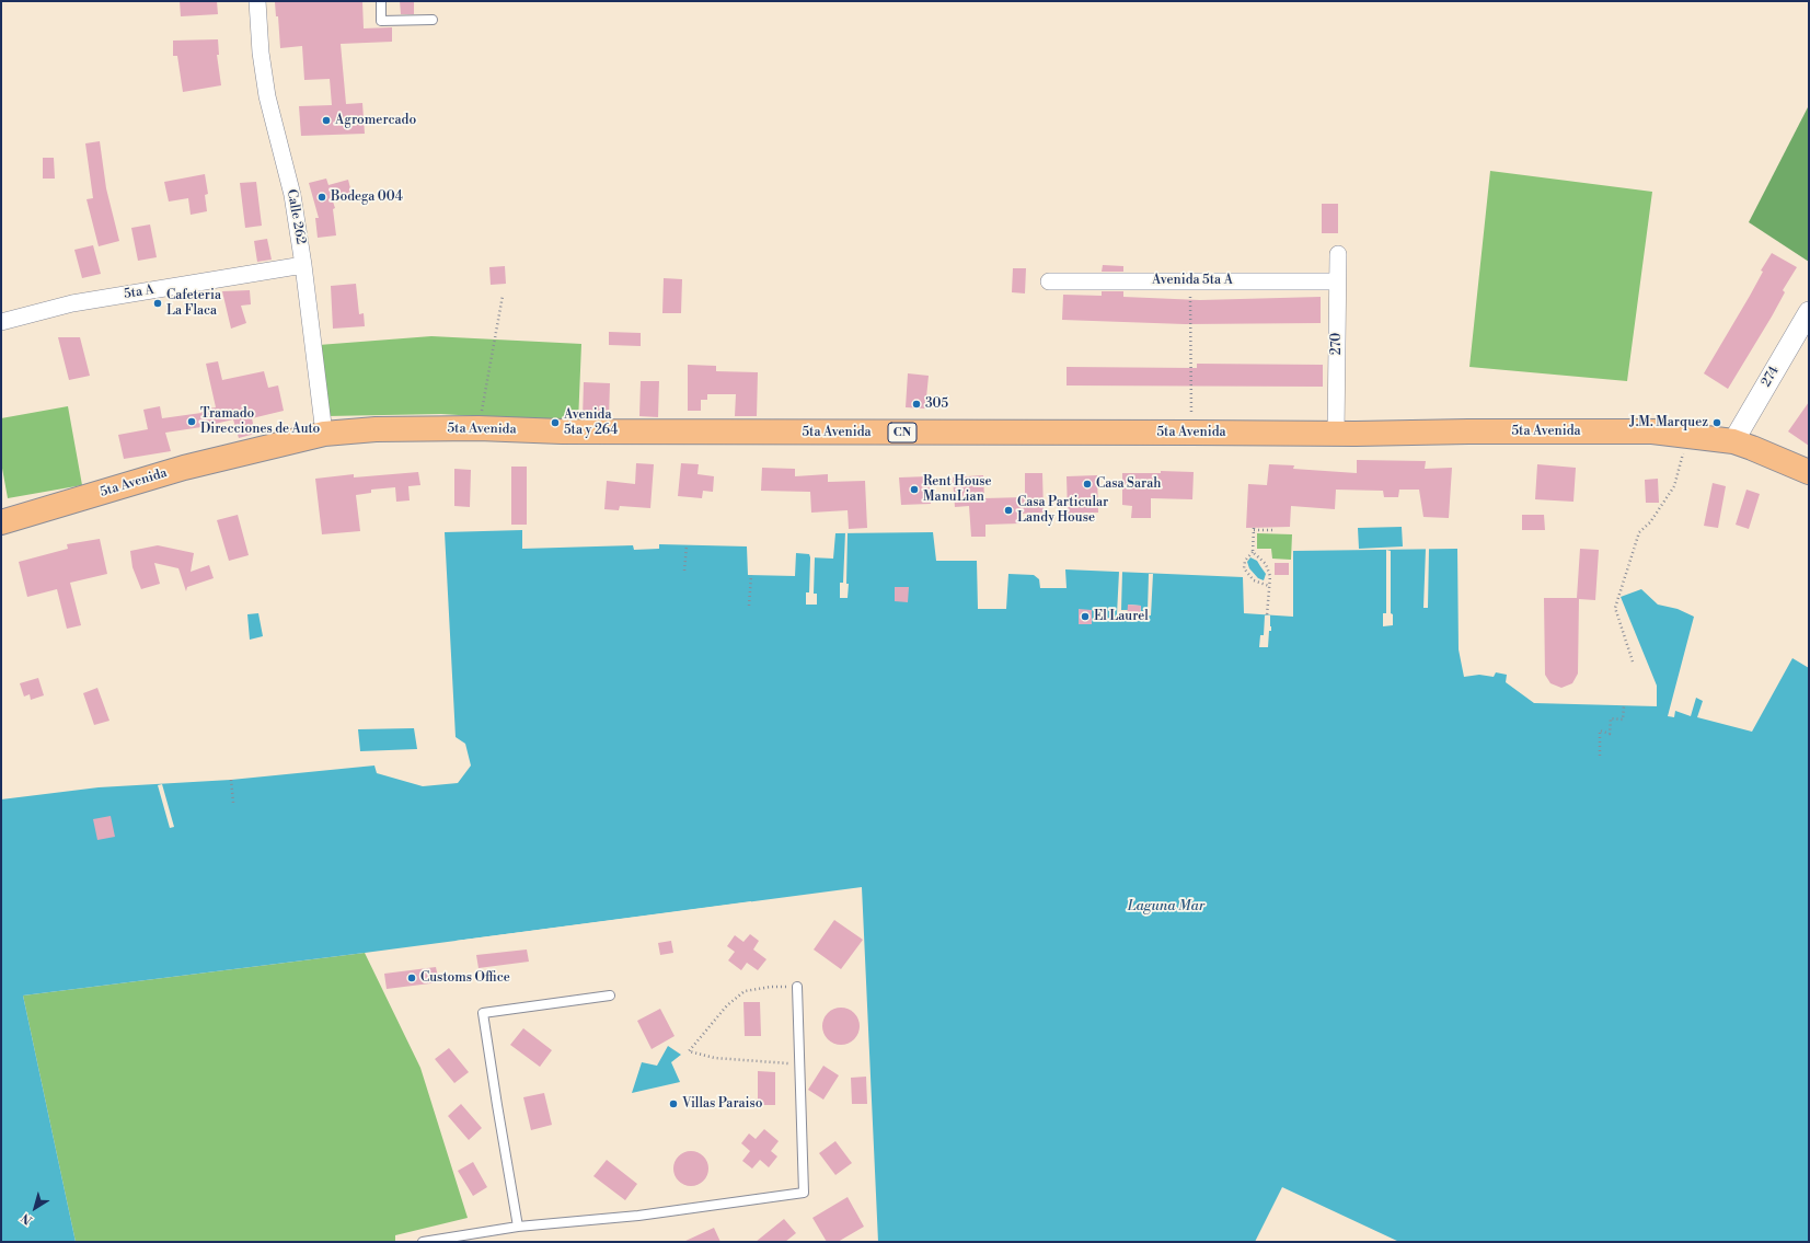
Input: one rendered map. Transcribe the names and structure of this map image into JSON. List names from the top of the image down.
{
  "streets": {
    "highway": ["5ta Avenida", "CN"],
    "street": [
      "Calle 262",
      "Avenida 5ta A",
      "5ta A",
      "270",
      "274"
    ]
  },
  "crossings": [
    ["Calle 262", "5ta A"],
    ["Calle 262", "5ta Avenida"],
    ["Avenida 5ta A", "270"],
    ["270", "5ta Avenida"],
    ["274", "5ta Avenida"]
  ],
  "water": ["Laguna Mar"],
  "places": [
    "Agromercado",
    "Bodega 004",
    "Cafeteria La Flaca",
    "305",
    "Tramado Direcciones de Auto",
    "Avenida 5ta y 264",
    "J.M. Marquez",
    "Casa Sarah",
    "Rent House ManuLian",
    "Casa Particular Landy House",
    "El Laurel",
    "Customs Office",
    "Villas Paraiso"
  ],
  "north": "bottom left"
}
